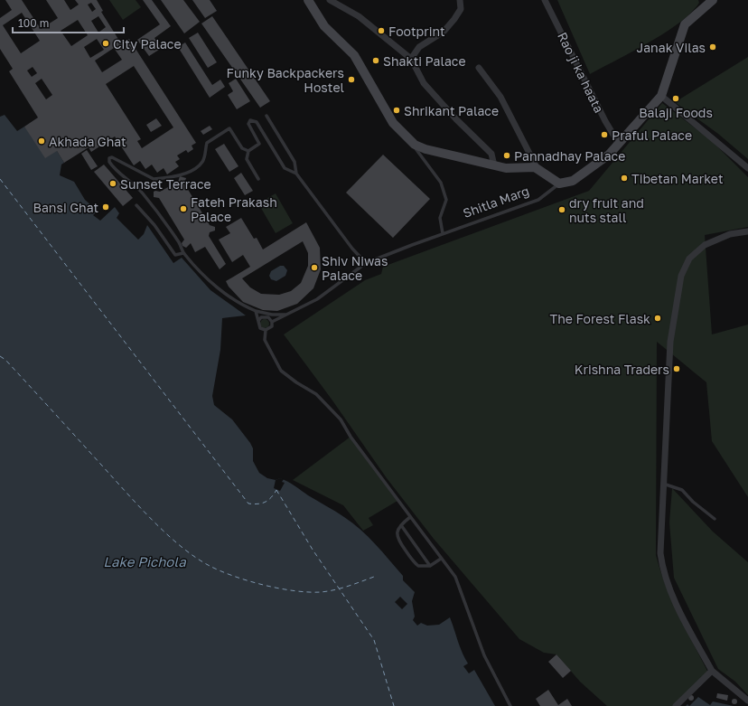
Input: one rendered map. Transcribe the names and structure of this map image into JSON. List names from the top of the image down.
{
  "streets": {
    "main road": ["Shitla Marg"],
    "street": ["Rao ji ka haata"]
  },
  "crossings": [
    ["Rao ji ka haata", "Shitla Marg"]
  ],
  "water": ["Lake Pichola"],
  "places": [
    "Footprint",
    "City Palace",
    "Janak Vilas",
    "Shakti Palace",
    "Funky Backpackers Hostel",
    "Balaji Foods",
    "Shrikant Palace",
    "Praful Palace",
    "Akhada Ghat",
    "Pannadhay Palace",
    "Tibetan Market",
    "Sunset Terrace",
    "Bansi Ghat",
    "Fateh Prakash Palace",
    "dry fruit and nuts stall",
    "Shiv Niwas Palace",
    "The Forest Flask",
    "Krishna Traders"
  ],
  "scale_bar": "100 m"
}
